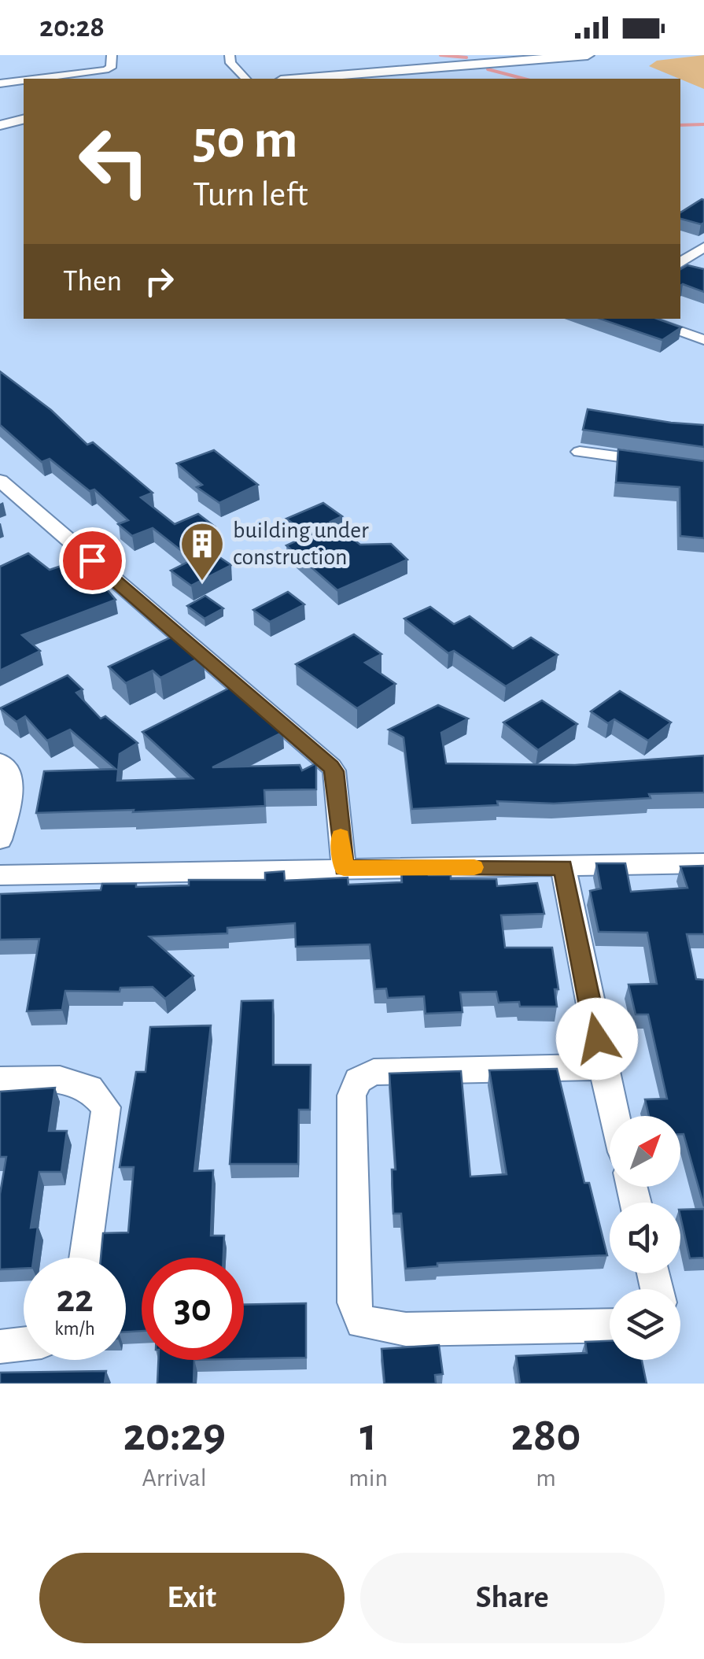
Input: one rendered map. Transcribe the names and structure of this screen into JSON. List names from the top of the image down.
{
  "places": {
    "building": ["building under construction"]
  },
  "north": "top right",
  "page": {
    "status": "20:28",
    "turn": ["50 m", "Turn left"],
    "then": "Then",
    "speed": "22 km/h",
    "limit": "30",
    "eta": [
      "20:29",
      "Arrival",
      "1",
      "min",
      "280",
      "m"
    ],
    "buttons": ["Exit", "Share"]
  }
}
